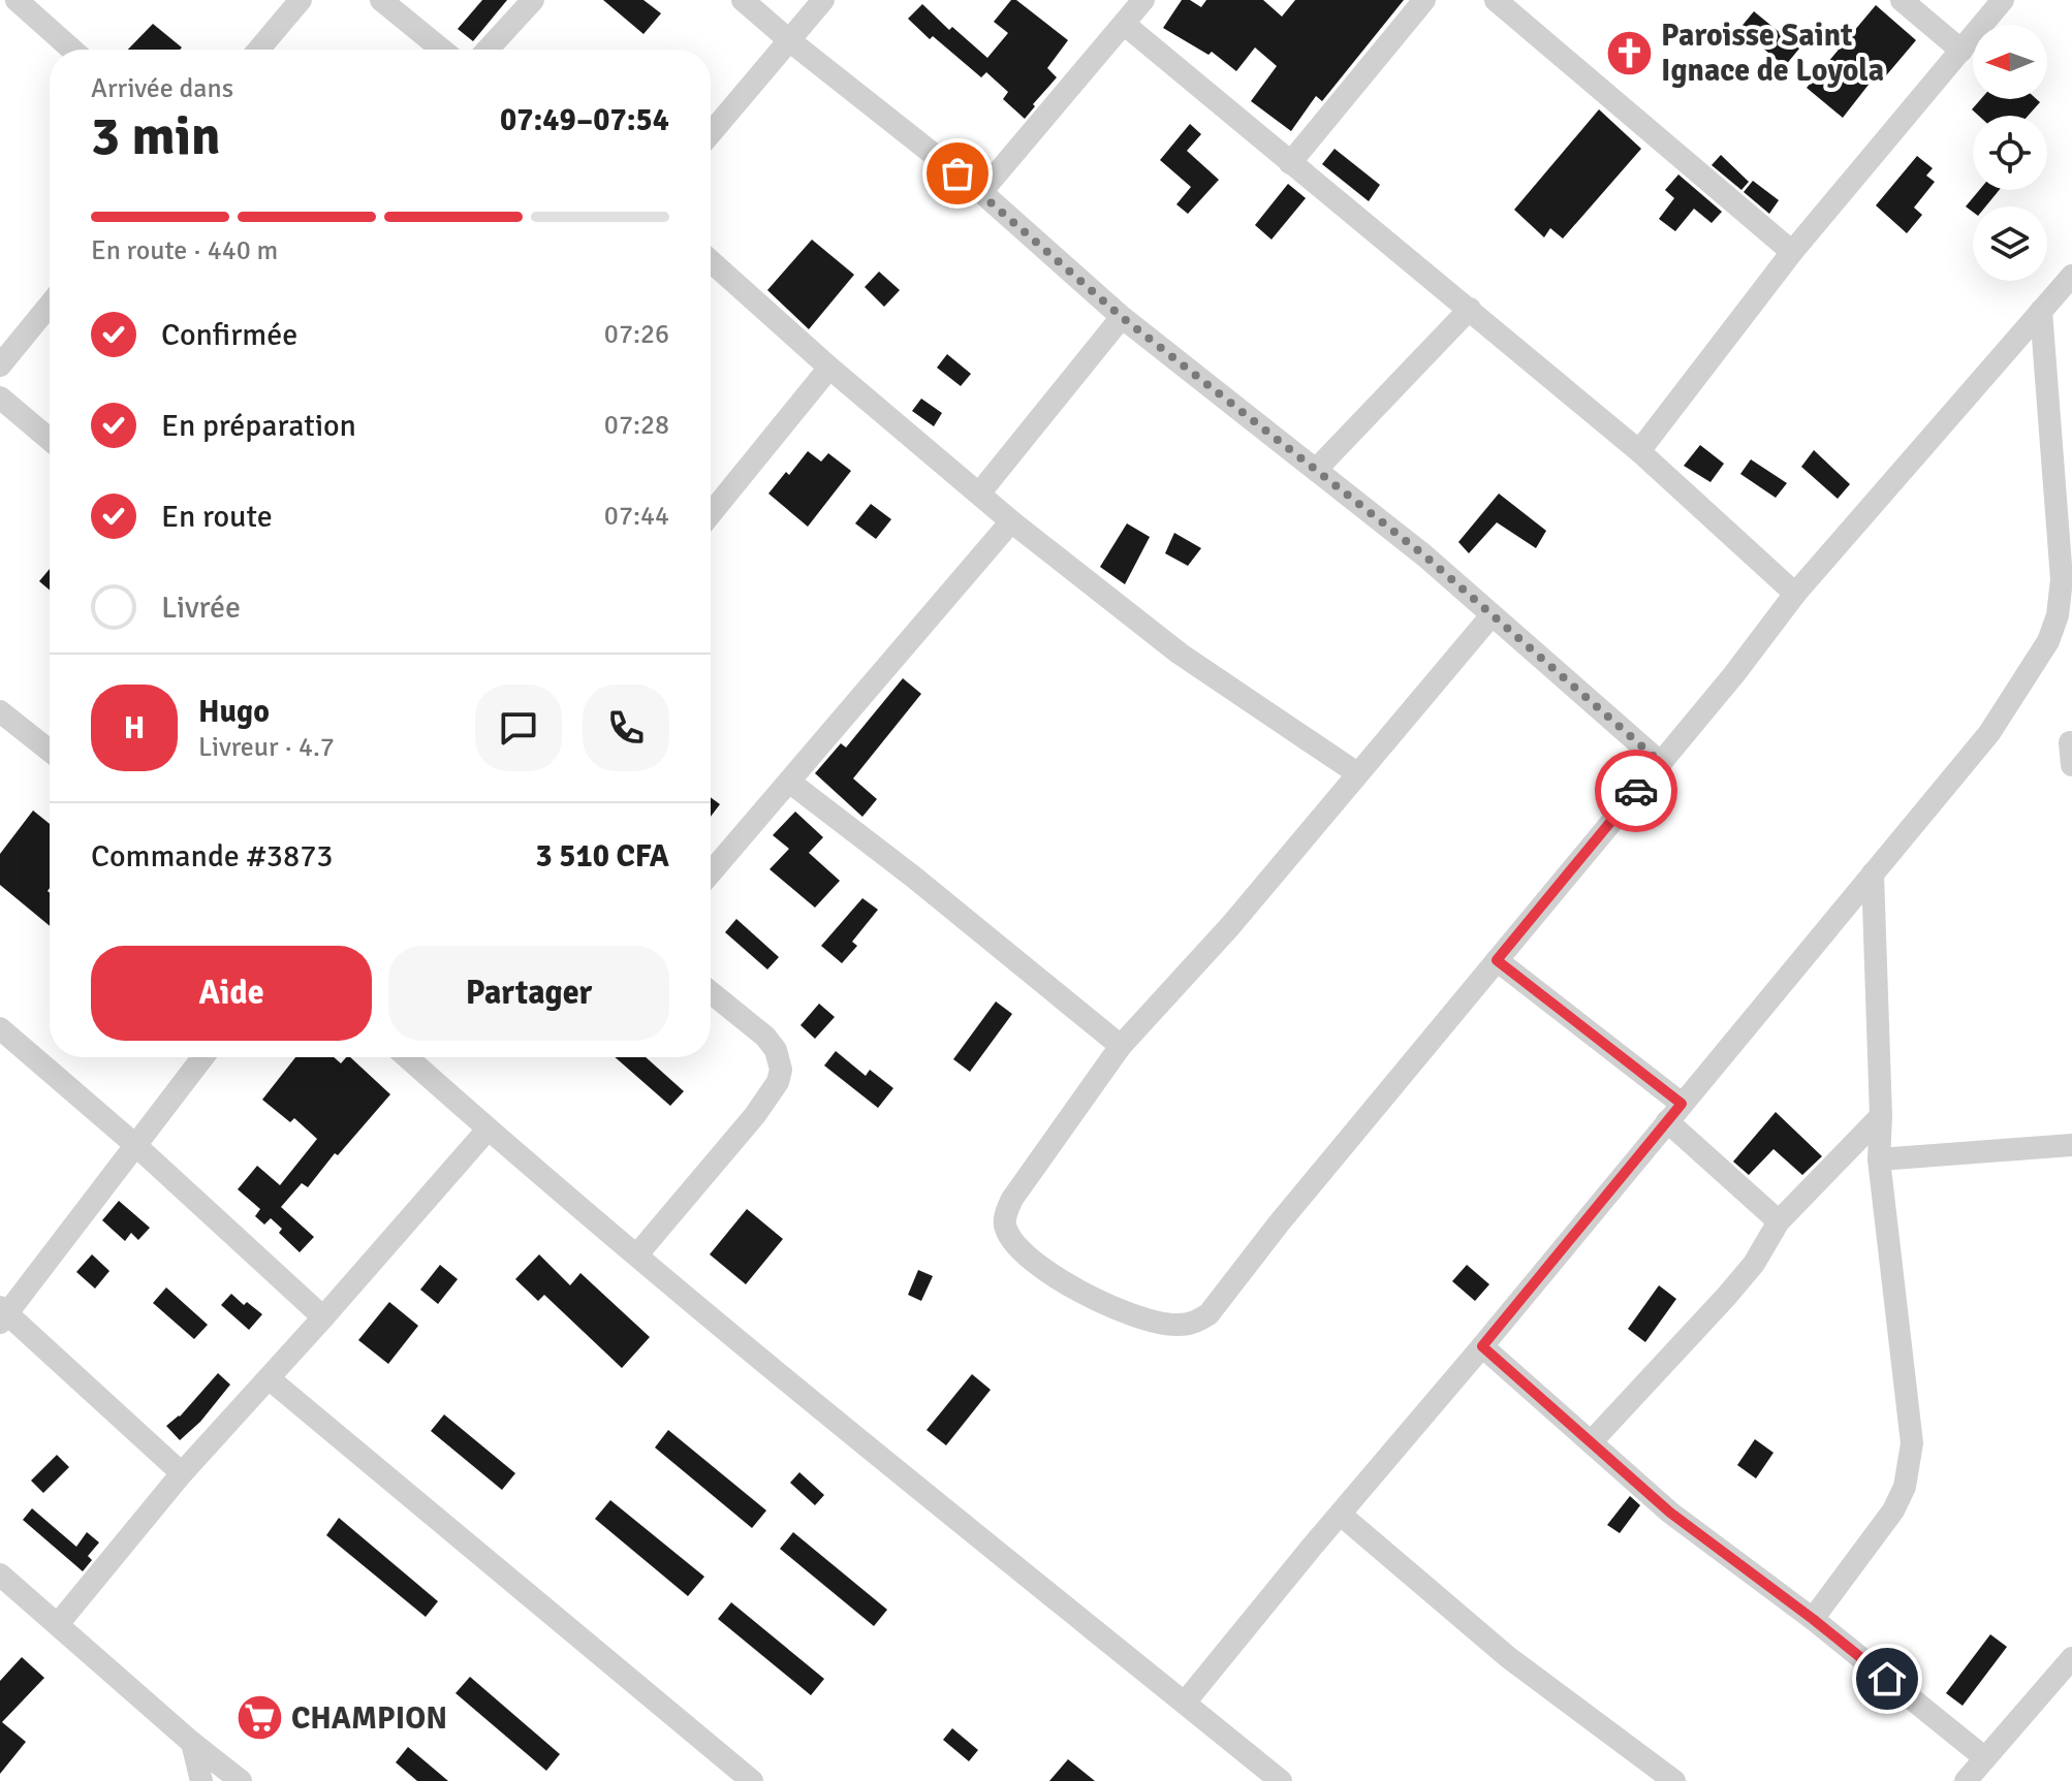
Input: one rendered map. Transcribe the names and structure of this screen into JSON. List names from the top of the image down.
{
  "places": {
    "church": ["Paroisse Saint Ignace de Loyola"],
    "supermarket": ["CHAMPION"]
  },
  "north": "left",
  "page": {
    "heading": ["3 min", "Arrivée dans", "07:49–07:54"],
    "panel": [
      "Hugo",
      "Livreur · 4.7",
      "Commande #3873",
      "3 510 CFA"
    ],
    "bar": "En route · 440 m",
    "list": [
      ["Confirmée", "07:26"],
      ["En préparation", "07:28"],
      ["En route", "07:44"],
      "Livrée"
    ],
    "round": "H",
    "buttons": ["Aide", "Partager"]
  }
}
